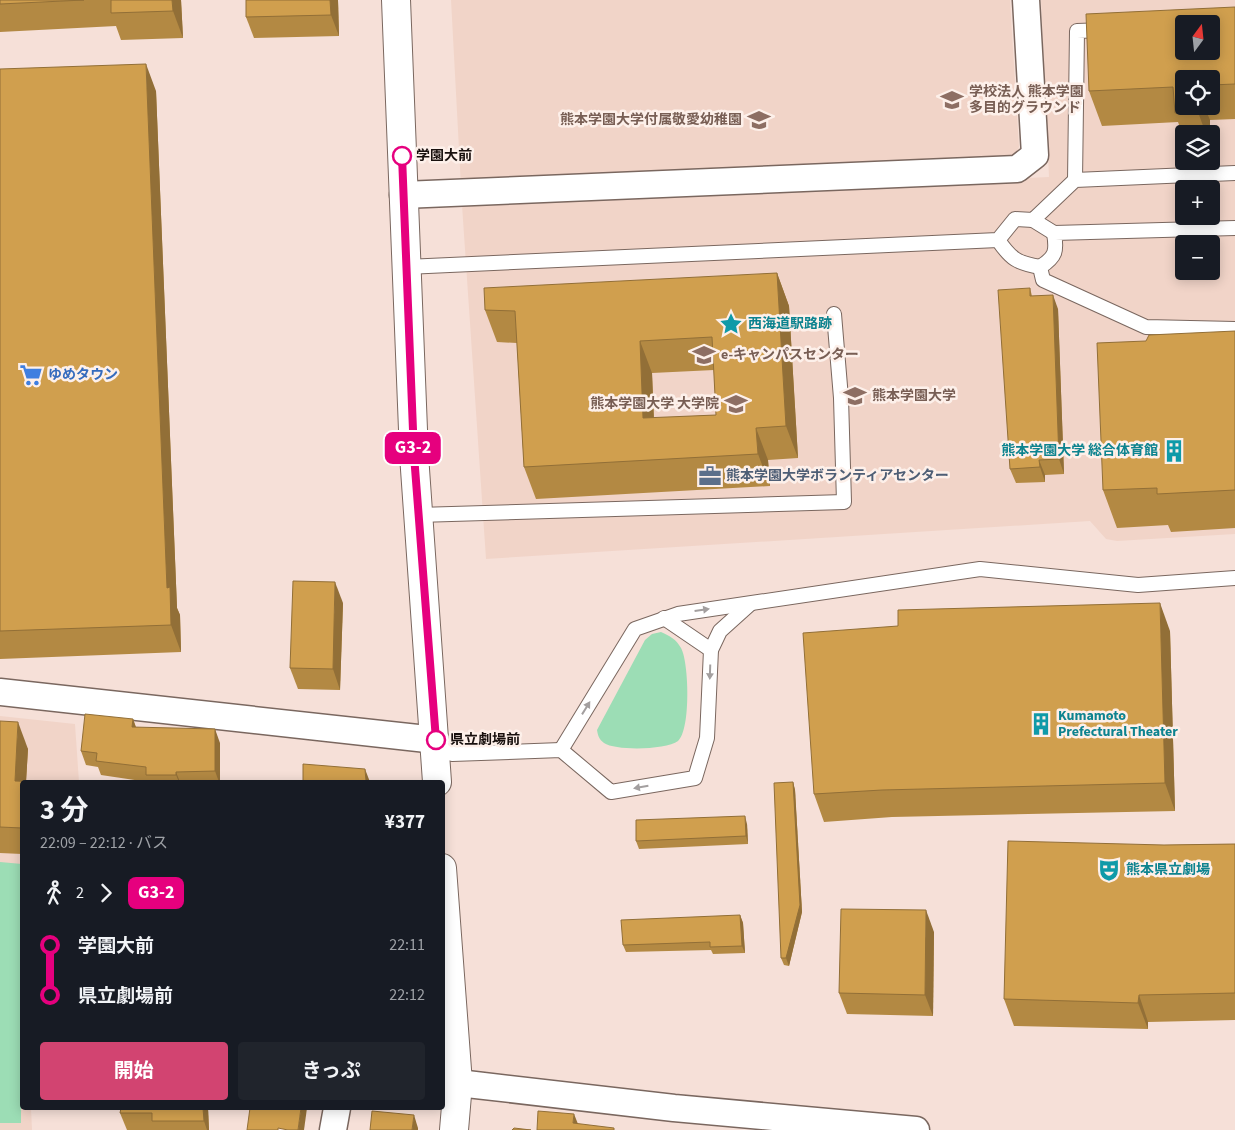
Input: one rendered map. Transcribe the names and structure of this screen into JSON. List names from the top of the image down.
{
  "places": {
    "school or university": [
      "学校法人 熊本学園 多目的グラウンド",
      "熊本学園大学付属敬愛幼稚園",
      "e-キャンパスセンター",
      "熊本学園大学",
      "熊本学園大学 大学院"
    ],
    "other": ["学園大前", "県立劇場前"],
    "place": ["西海道駅路跡"],
    "supermarket": ["ゆめタウン"],
    "building": ["熊本学園大学 総合体育館", "Kumamoto Prefectural Theater"],
    "office": ["熊本学園大学ボランティアセンター"],
    "theatre": ["熊本県立劇場"]
  },
  "lines": ["bus line G3-2"],
  "north": "top",
  "page": {
    "on_map": "G3-2",
    "map_buttons": ["+", "−"],
    "heading": ["3 分", "22:09 – 22:12 · バス", "¥377"],
    "legs": ["2", "G3-2"],
    "list": [
      {
        "name": "学園大前",
        "value": "22:11"
      },
      {
        "name": "県立劇場前",
        "value": "22:12"
      }
    ],
    "buttons": ["開始", "きっぷ"]
  }
}
